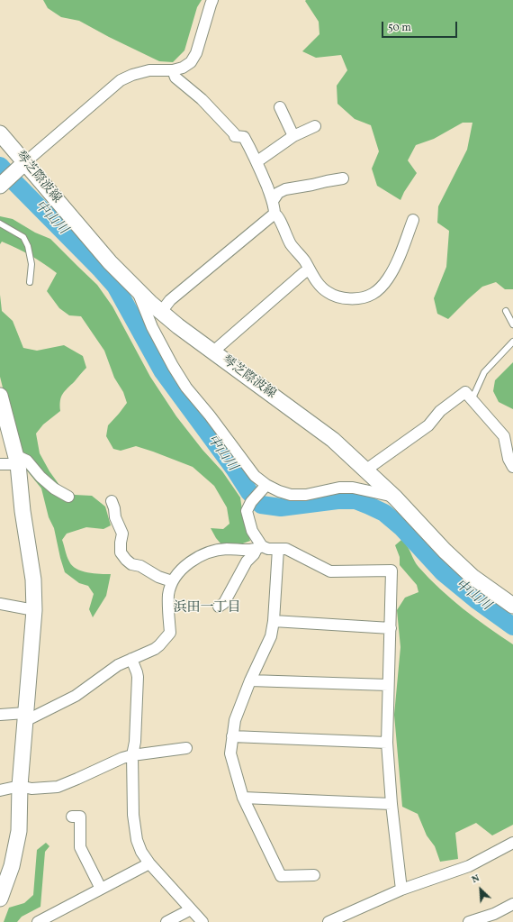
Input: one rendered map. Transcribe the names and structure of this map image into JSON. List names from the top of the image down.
{
  "streets": {
    "main road": ["琴芝際波線"]
  },
  "districts": ["浜田一丁目"],
  "water": ["中山川"],
  "scale_bar": "50 m",
  "north": "top left"
}
